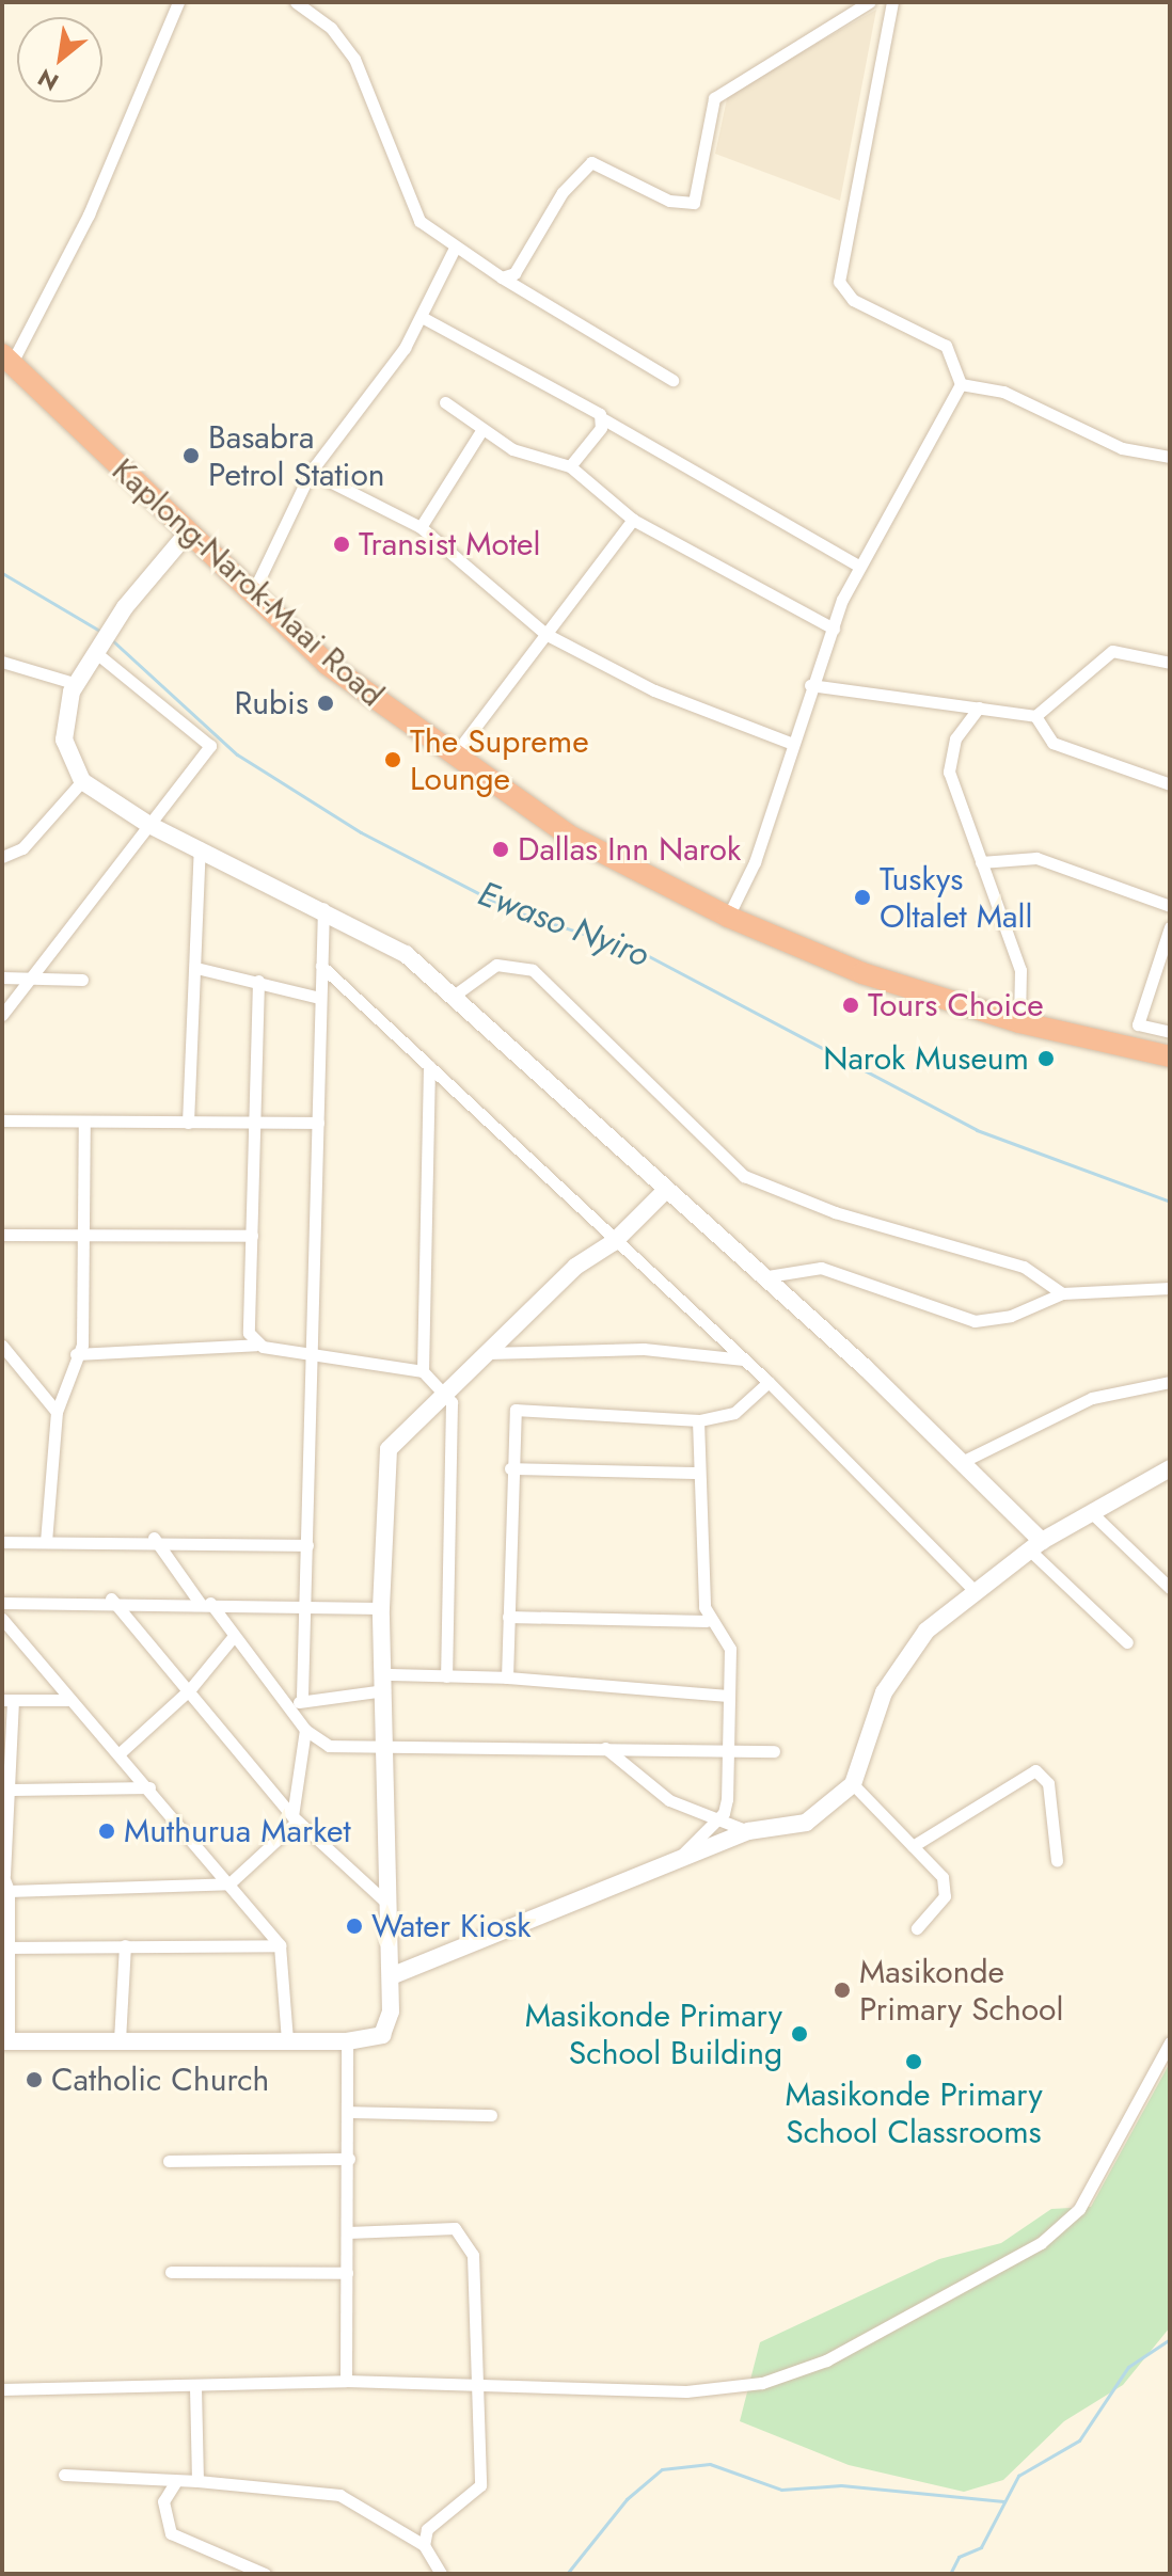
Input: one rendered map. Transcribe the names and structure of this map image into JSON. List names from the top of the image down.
{
  "streets": {
    "highway": ["Kaplong-Narok-Maai Road"]
  },
  "water": ["Ewaso Nyiro"],
  "places": [
    "Basabra Petrol Station",
    "Transist Motel",
    "Rubis",
    "The Supreme Lounge",
    "Dallas Inn Narok",
    "Tuskys Oltalet Mall",
    "Tours Choice",
    "Narok Museum",
    "Muthurua Market",
    "Water Kiosk",
    "Masikonde Primary School",
    "Masikonde Primary School Building",
    "Masikonde Primary School Classrooms",
    "Catholic Church"
  ],
  "north": "bottom left"
}
